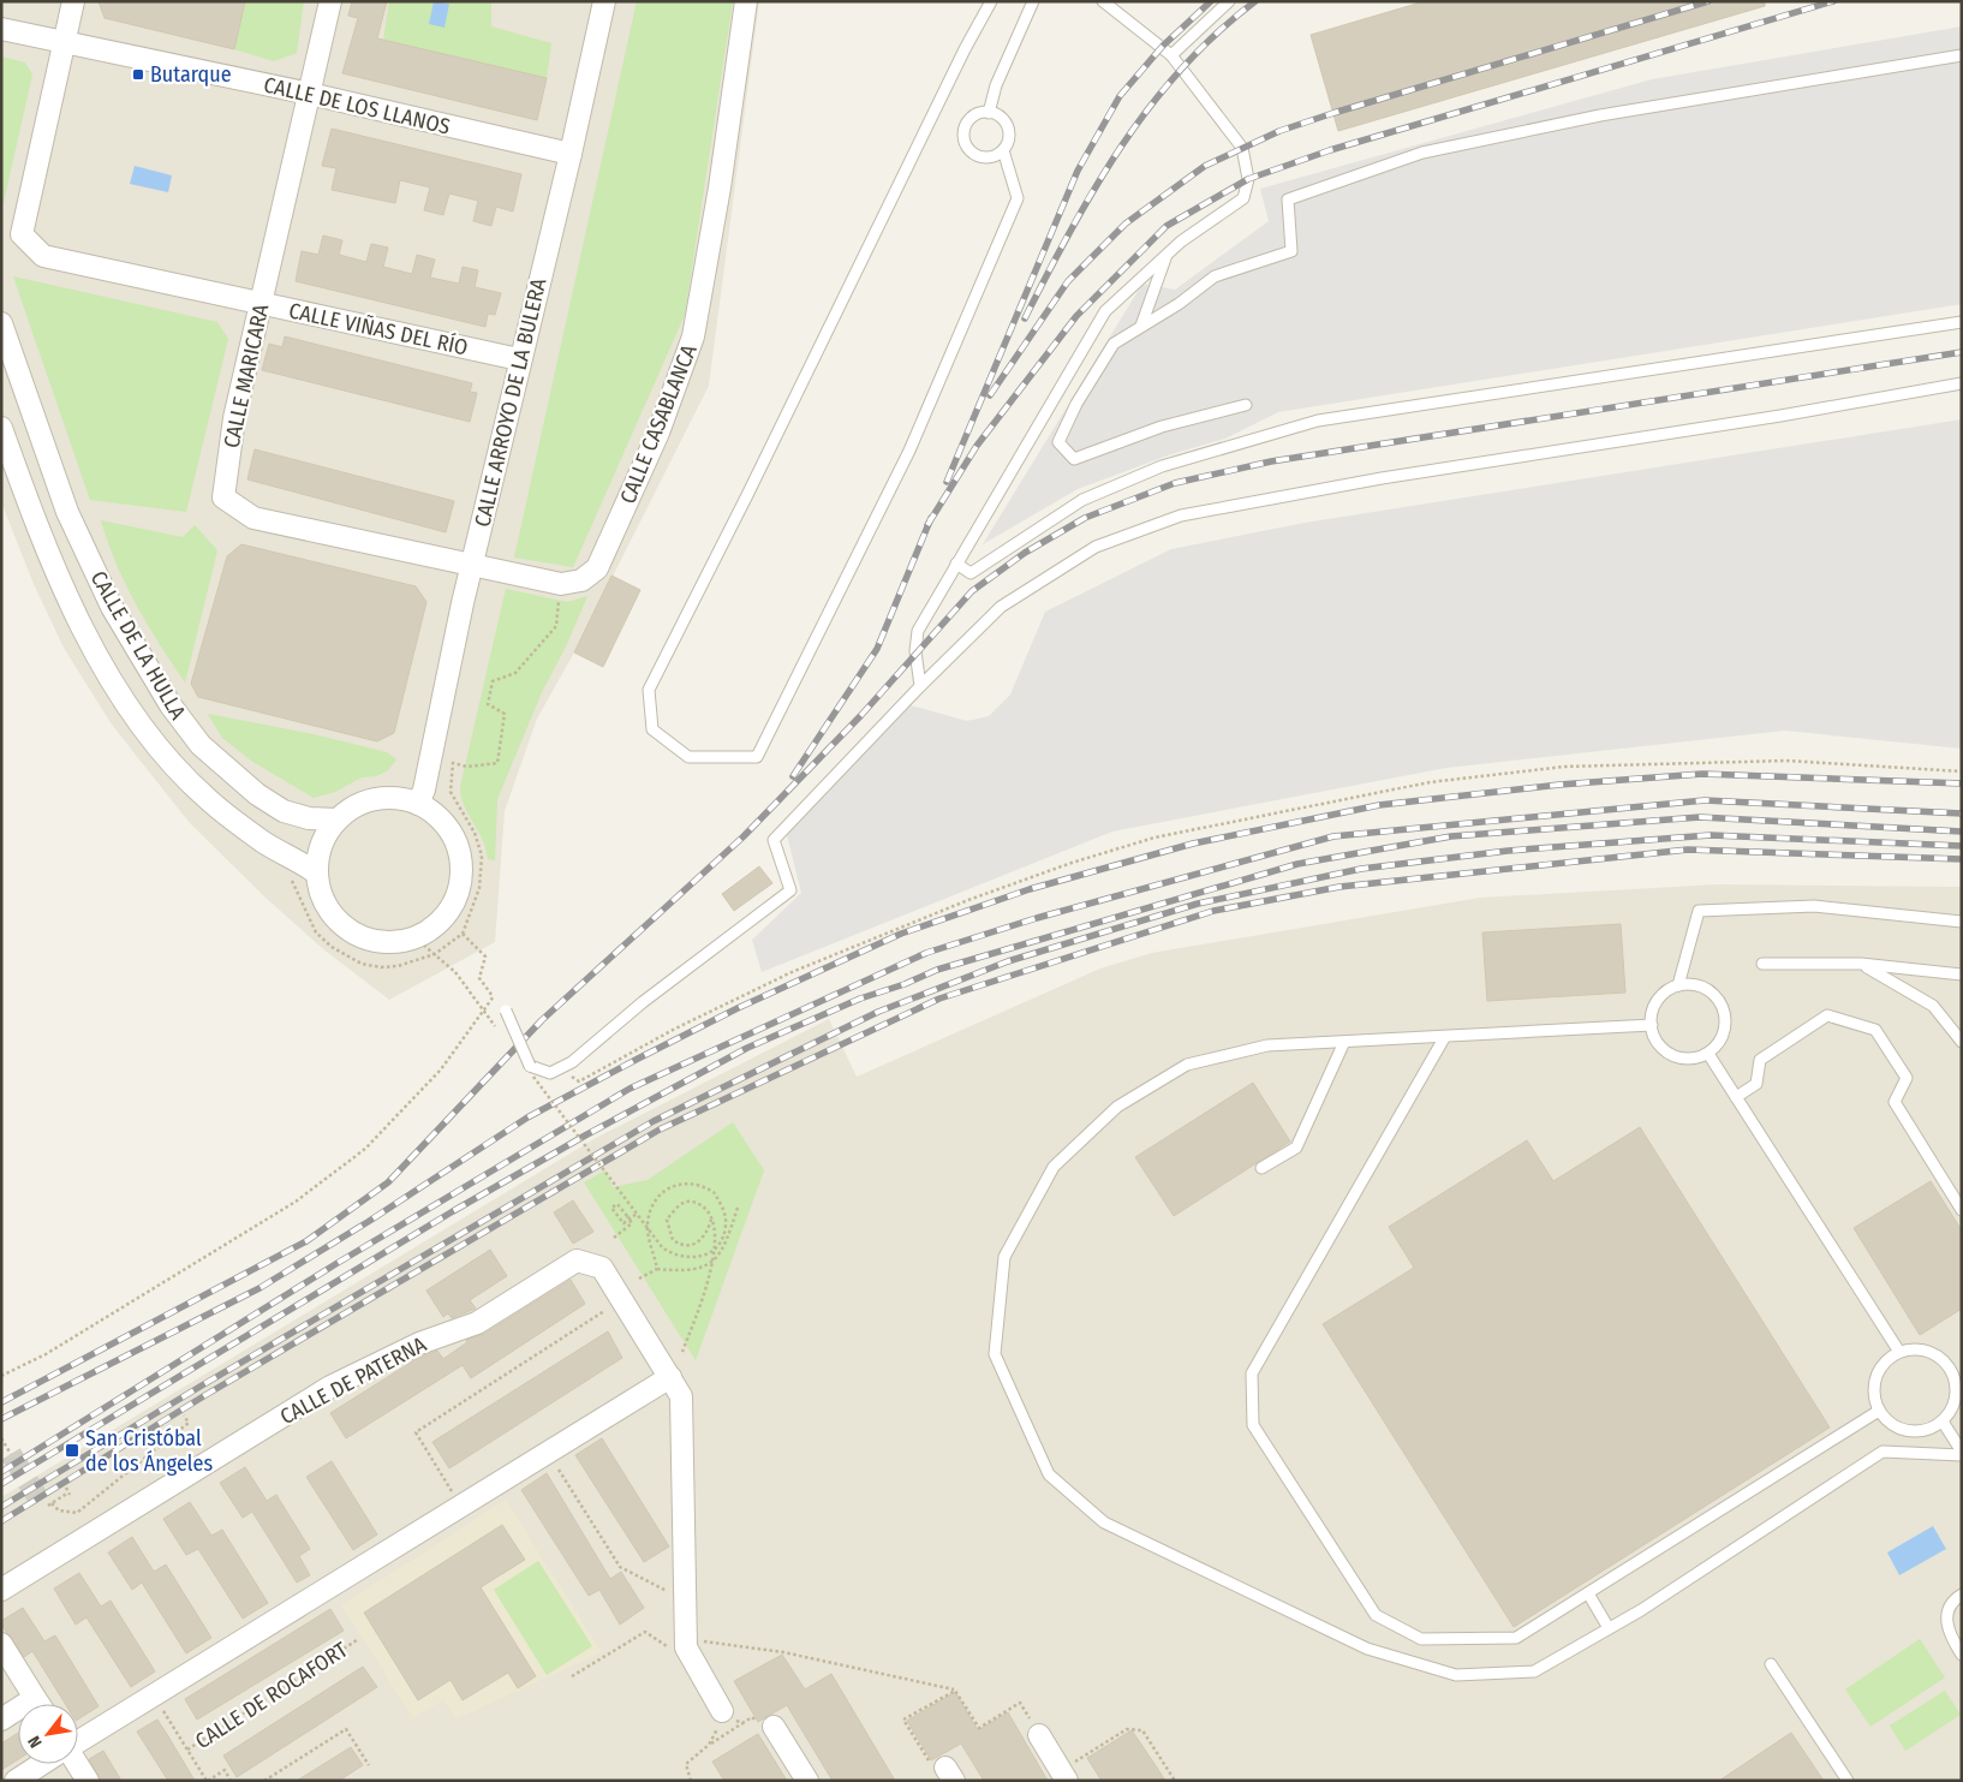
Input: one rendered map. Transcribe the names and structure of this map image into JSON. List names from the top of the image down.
{
  "streets": {
    "street": [
      "CALLE DE LOS LLANOS",
      "CALLE VIÑAS DEL RÍO",
      "CALLE MARICARA",
      "CALLE ARROYO DE LA BULERA",
      "CALLE CASABLANCA",
      "CALLE DE LA HULLA",
      "CALLE DE PATERNA"
    ],
    "path": ["CALLE DE ROCAFORT"]
  },
  "crossings": [
    ["CALLE DE LOS LLANOS", "CALLE VIÑAS DEL RÍO"],
    ["CALLE DE LOS LLANOS", "CALLE MARICARA"],
    ["CALLE DE LOS LLANOS", "CALLE ARROYO DE LA BULERA"],
    ["CALLE VIÑAS DEL RÍO", "CALLE MARICARA"],
    ["CALLE VIÑAS DEL RÍO", "CALLE ARROYO DE LA BULERA"],
    ["CALLE MARICARA", "CALLE ARROYO DE LA BULERA"],
    ["CALLE MARICARA", "CALLE CASABLANCA"],
    ["CALLE ARROYO DE LA BULERA", "CALLE CASABLANCA"],
    ["CALLE ARROYO DE LA BULERA", "CALLE DE LA HULLA"]
  ],
  "places": {
    "transit": ["Butarque", "San Cristóbal de los Ángeles"]
  },
  "north": "bottom left"
}
